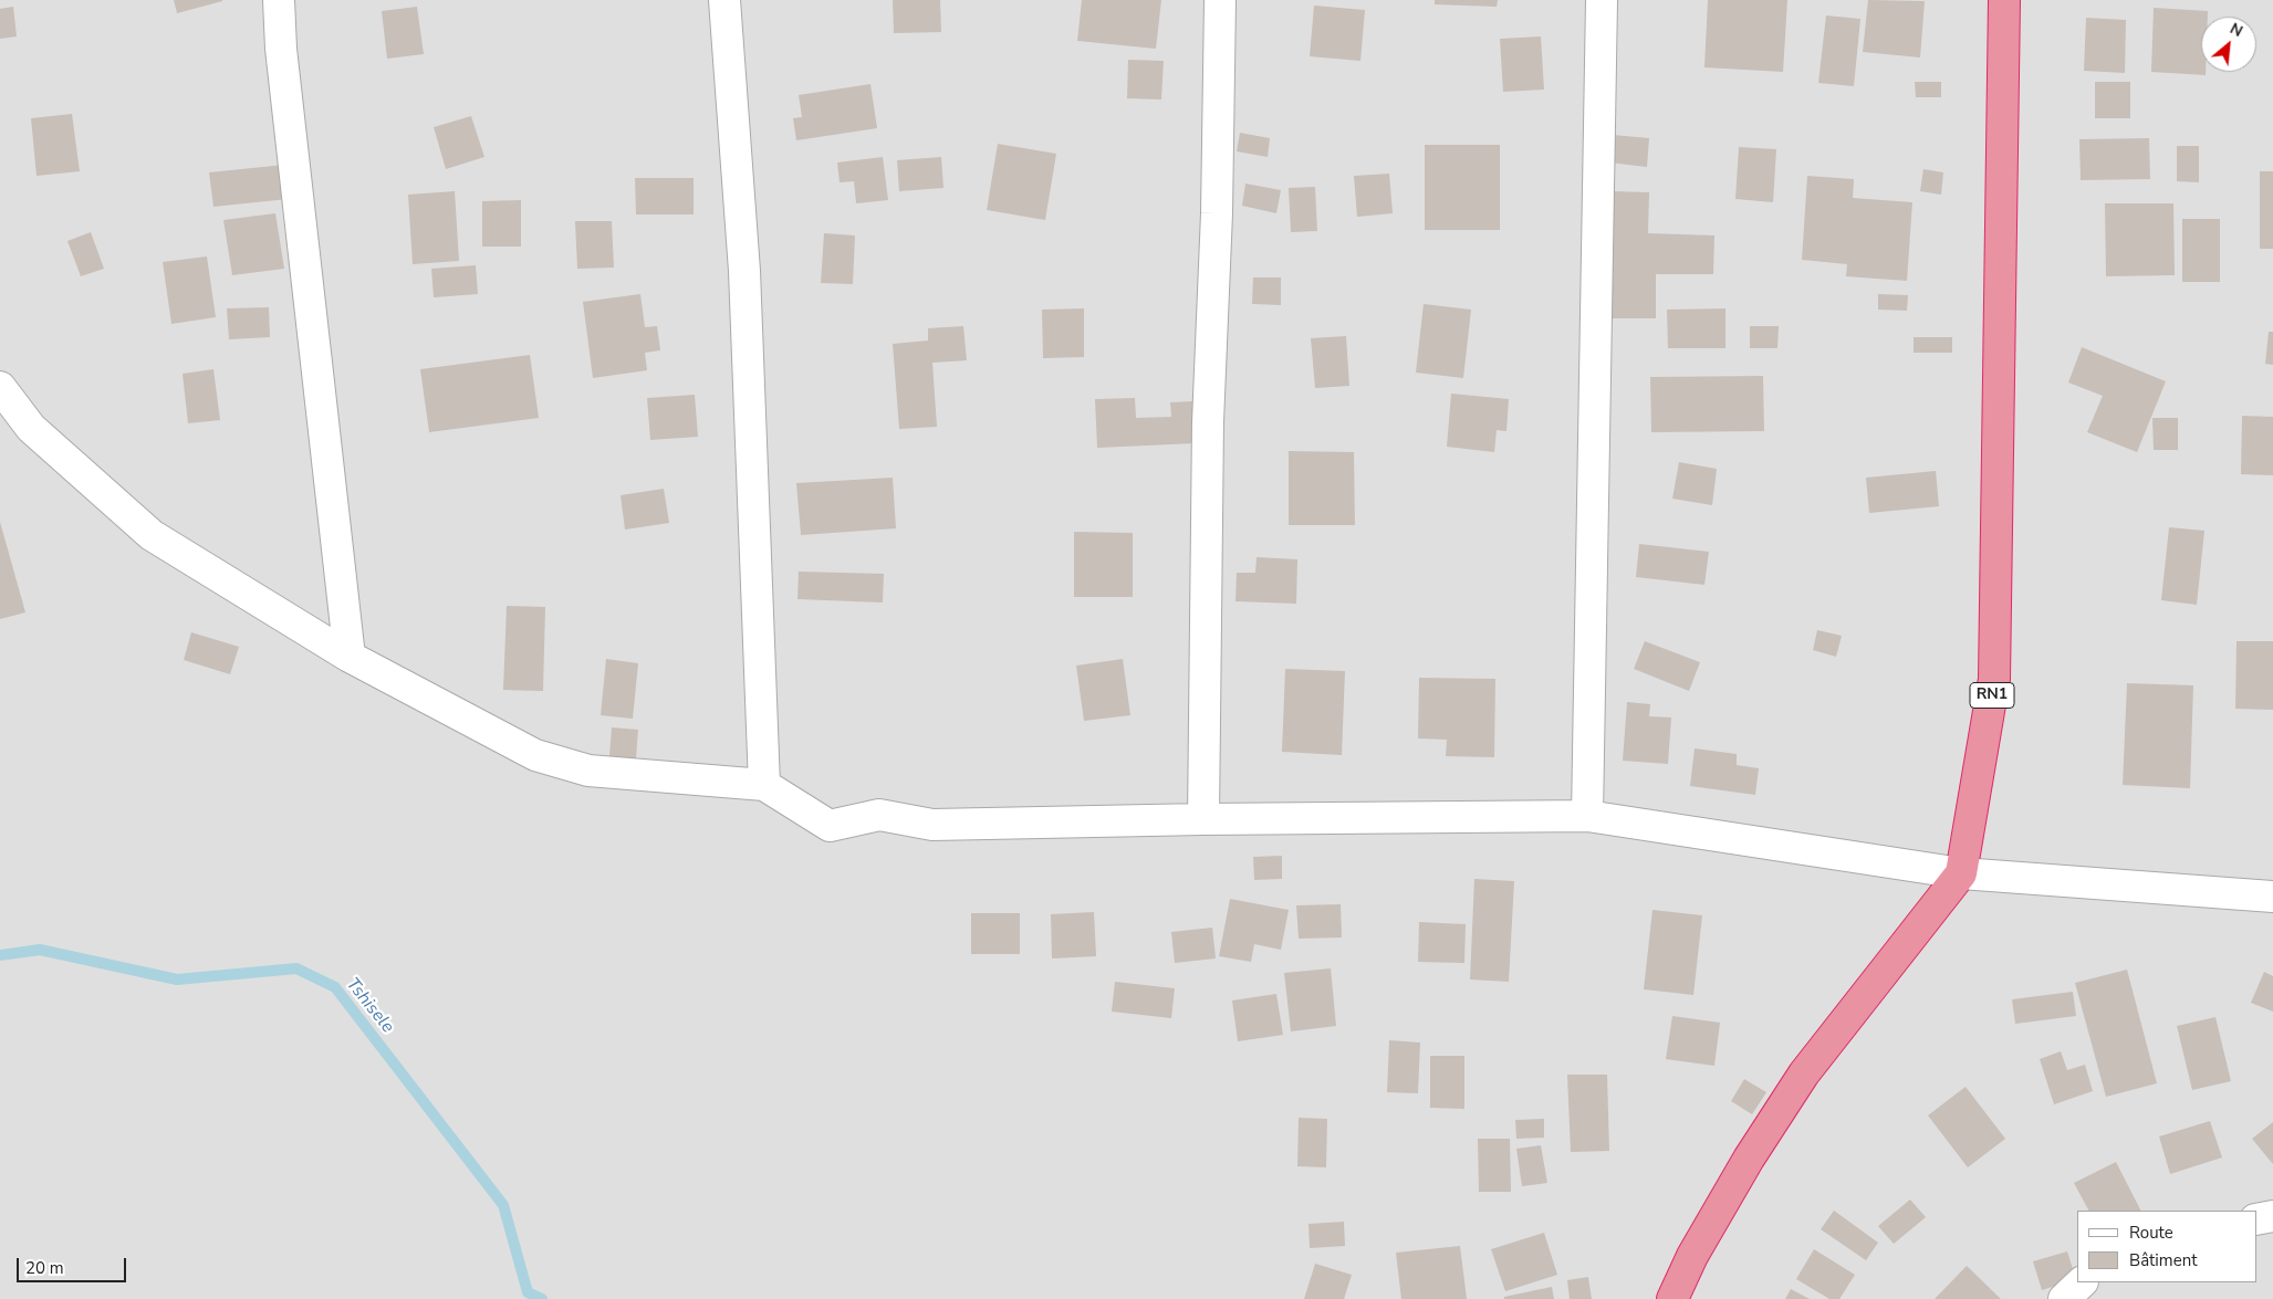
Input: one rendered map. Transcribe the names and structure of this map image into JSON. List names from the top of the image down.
{
  "streets": {
    "highway": ["RN1"]
  },
  "water": ["Tshisele"],
  "legend": ["Route", "Bâtiment"],
  "scale_bar": "20 m",
  "north": "top right"
}
